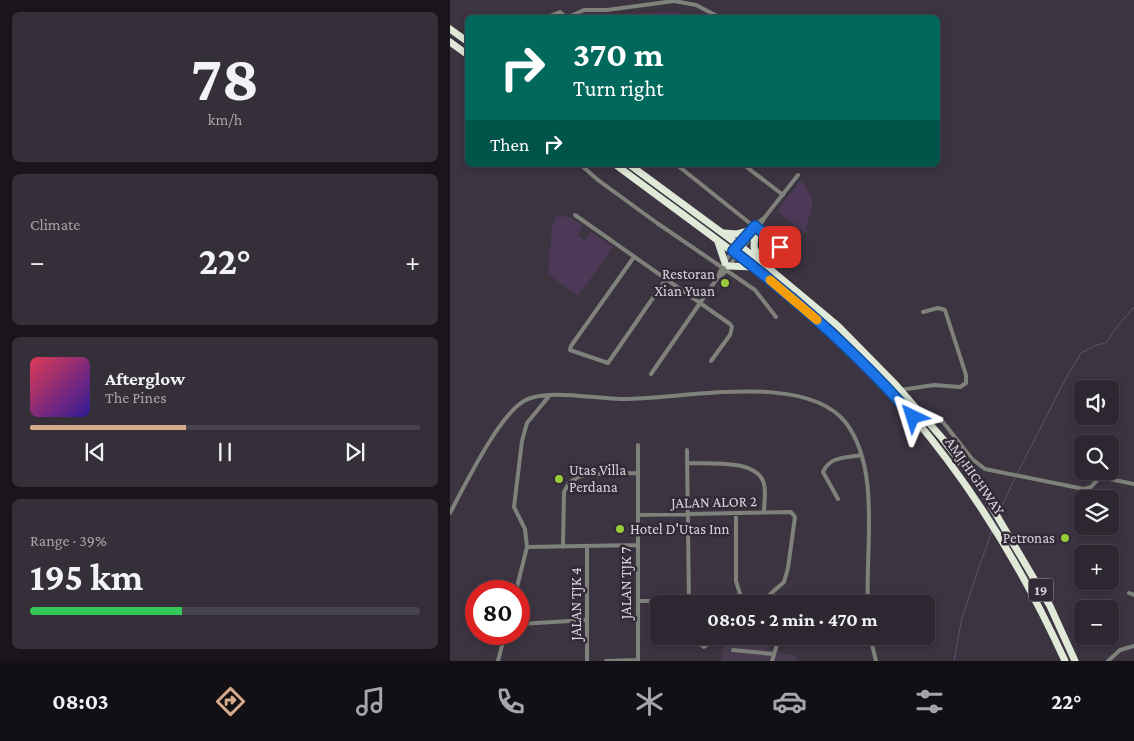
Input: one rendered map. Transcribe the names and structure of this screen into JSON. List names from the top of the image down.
{
  "streets": {
    "highway": ["AMJ HIGHWAY", "19"],
    "street": ["JALAN ALOR 2", "JALAN TJK 7", "JALAN TJK 4"]
  },
  "crossings": [
    ["JALAN ALOR 2", "JALAN TJK 7"]
  ],
  "places": [
    "Restoran Xian Yuan",
    "Utas Villa Perdana",
    "Hotel D'Utas Inn",
    "Petronas"
  ],
  "page": {
    "tile": [
      ["78", "km/h"],
      "Climate",
      ["Range · 39%", "195 km"]
    ],
    "turn": ["370 m", "Turn right"],
    "then": "Then",
    "heat": ["−", "22°", "+"],
    "song": ["Afterglow", "The Pines"],
    "map_buttons": ["+", "−"],
    "limit": "80",
    "trip": "08:05 · 2 min · 470 m",
    "tabs": ["08:03", "22°"]
  }
}
